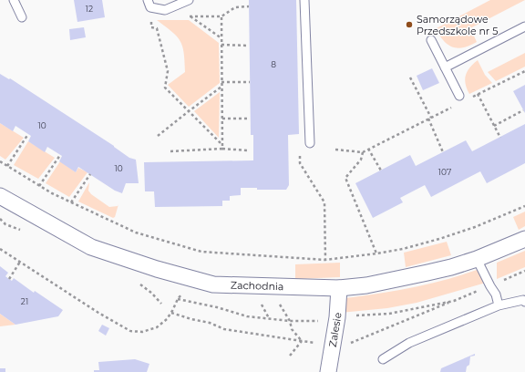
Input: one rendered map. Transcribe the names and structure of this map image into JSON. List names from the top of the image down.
{
  "streets": {
    "street": ["Zachodnia", "Zalesie"]
  },
  "crossings": [
    ["Zachodnia", "Zalesie"]
  ],
  "places": ["Samorządowe Przedszkole nr 5"],
  "house_numbers": [
    "12",
    "8",
    "10",
    "10",
    "107",
    "21"
  ]
}
